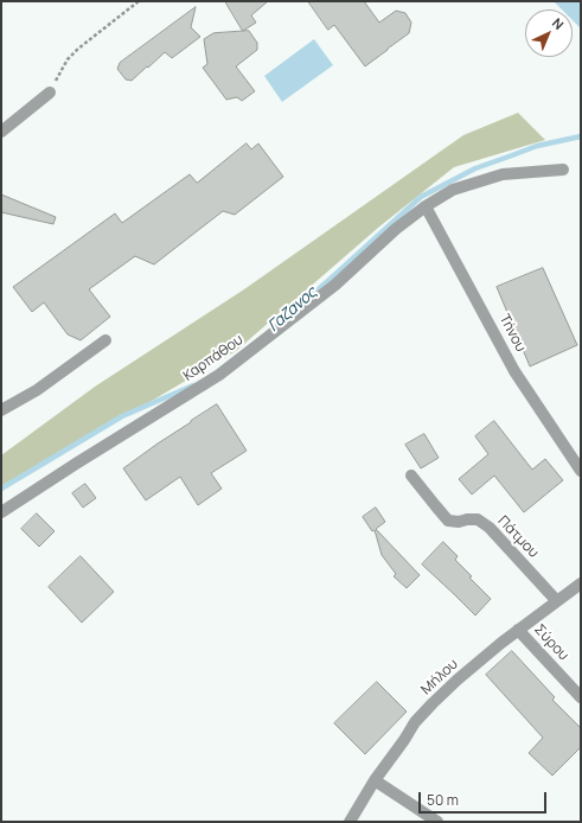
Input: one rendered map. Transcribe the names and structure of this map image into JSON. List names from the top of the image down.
{
  "streets": {
    "street": [
      "Τήνου",
      "Καρπάθου",
      "Πάτμου",
      "Σύρου",
      "Μήλου"
    ]
  },
  "crossings": [
    ["Τήνου", "Καρπάθου"],
    ["Πάτμου", "Μήλου"],
    ["Σύρου", "Μήλου"]
  ],
  "water": ["Γαζανος"],
  "scale_bar": "50 m",
  "north": "top right"
}
